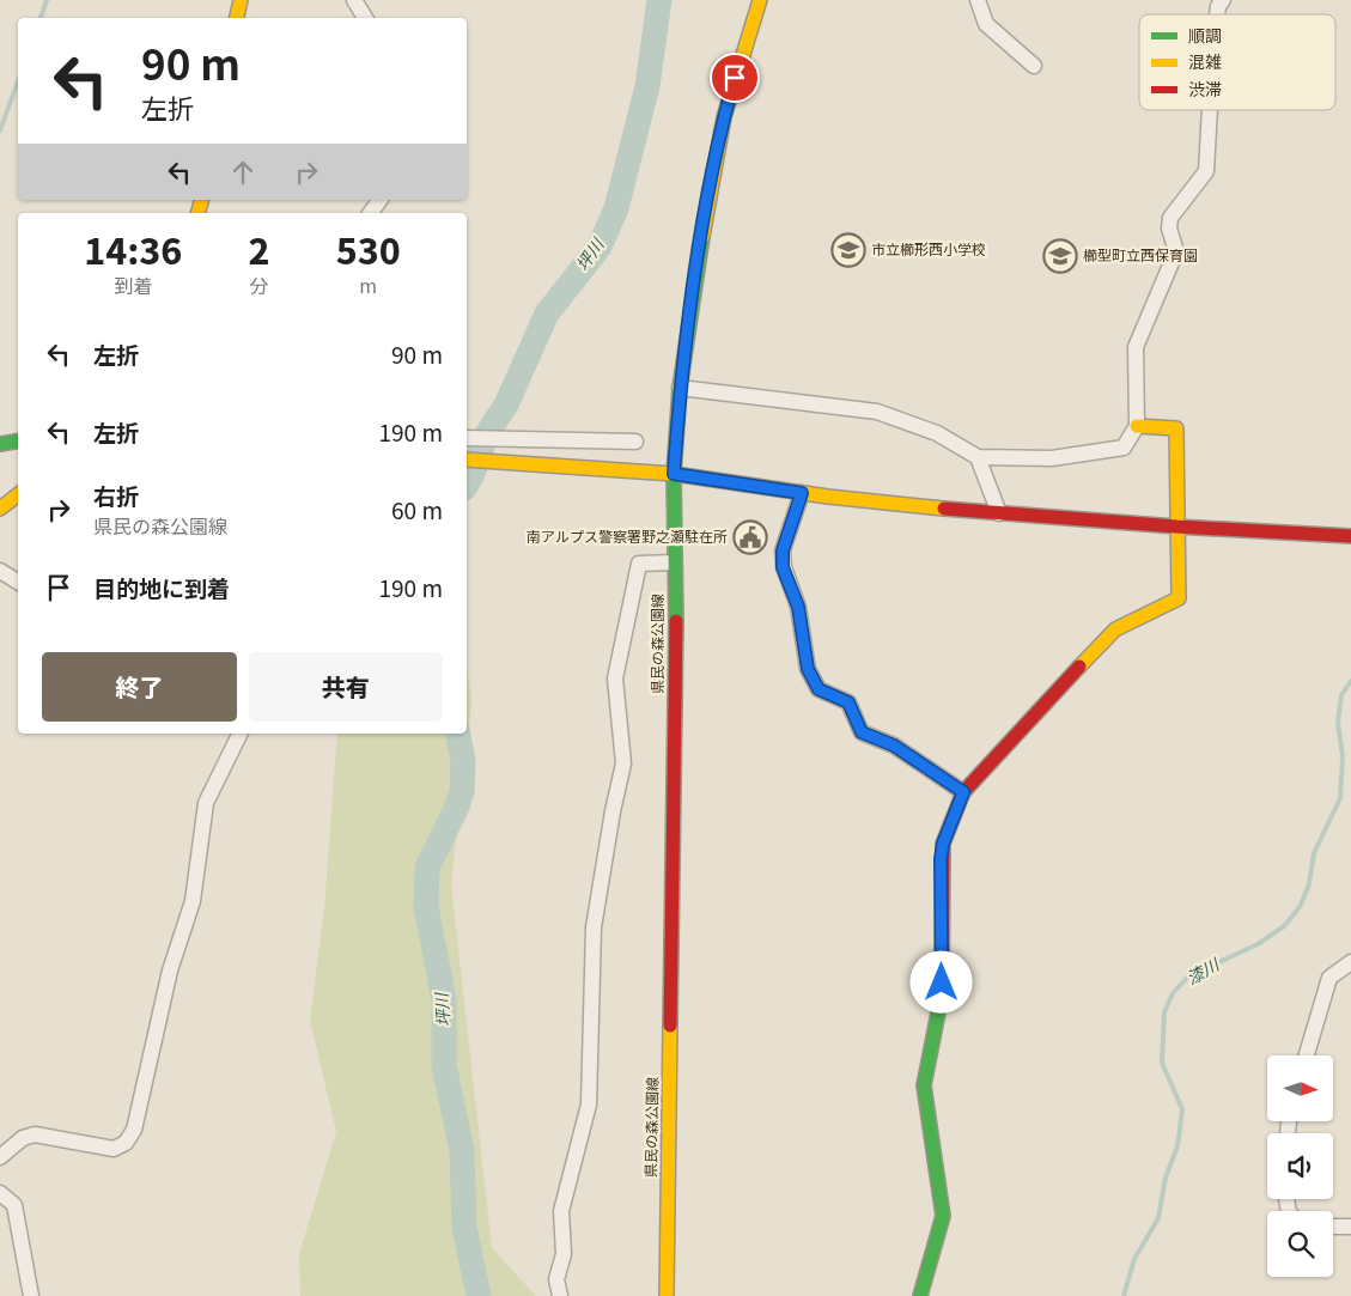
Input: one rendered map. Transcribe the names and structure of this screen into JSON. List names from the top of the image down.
{
  "streets": {
    "street": ["県民の森公園線"]
  },
  "water": ["坪川", "漆川"],
  "places": {
    "school or university": ["市立櫛形西小学校", "櫛型町立西保育園"],
    "public building": ["南アルプス警察署野之瀬駐在所"]
  },
  "legend": ["順調", "混雑", "渋滞"],
  "north": "right",
  "page": {
    "turn": ["90 m", "左折"],
    "eta": [
      "14:36",
      "到着",
      "2",
      "分",
      "530",
      "m"
    ],
    "list": [
      {
        "name": "左折",
        "value": "90 m"
      },
      {
        "name": "左折",
        "value": "190 m"
      },
      {
        "name": "右折",
        "note": "県民の森公園線",
        "value": "60 m"
      },
      {
        "name": "目的地に到着",
        "value": "190 m"
      }
    ],
    "buttons": ["終了", "共有"]
  }
}
